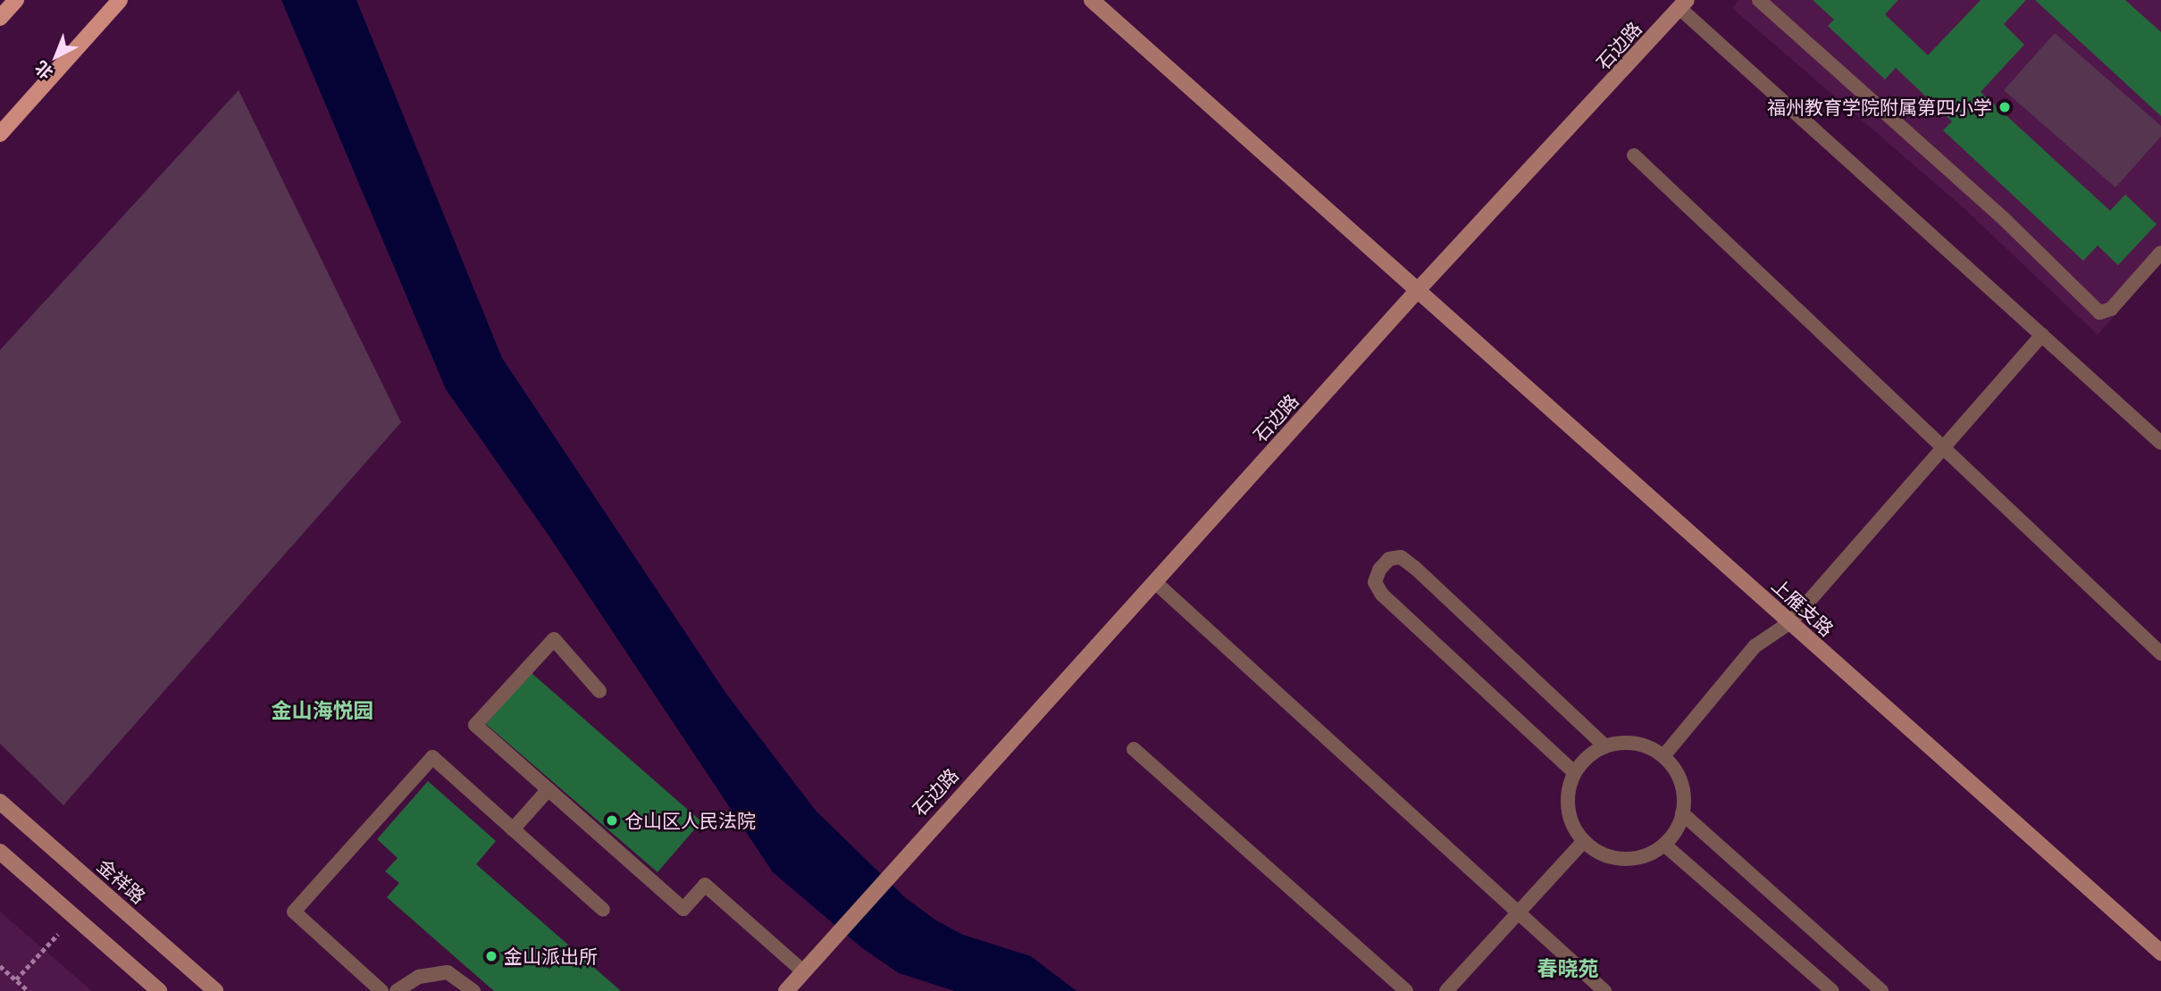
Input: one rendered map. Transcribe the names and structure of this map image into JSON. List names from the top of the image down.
{
  "streets": {
    "street": ["石边路", "上雁支路", "金祥路"]
  },
  "crossings": [
    ["石边路", "上雁支路"]
  ],
  "districts": ["金山海悦园", "春晓苑"],
  "places": ["福州教育学院附属第四小学", "仓山区人民法院", "金山派出所"],
  "north": "bottom left"
}
